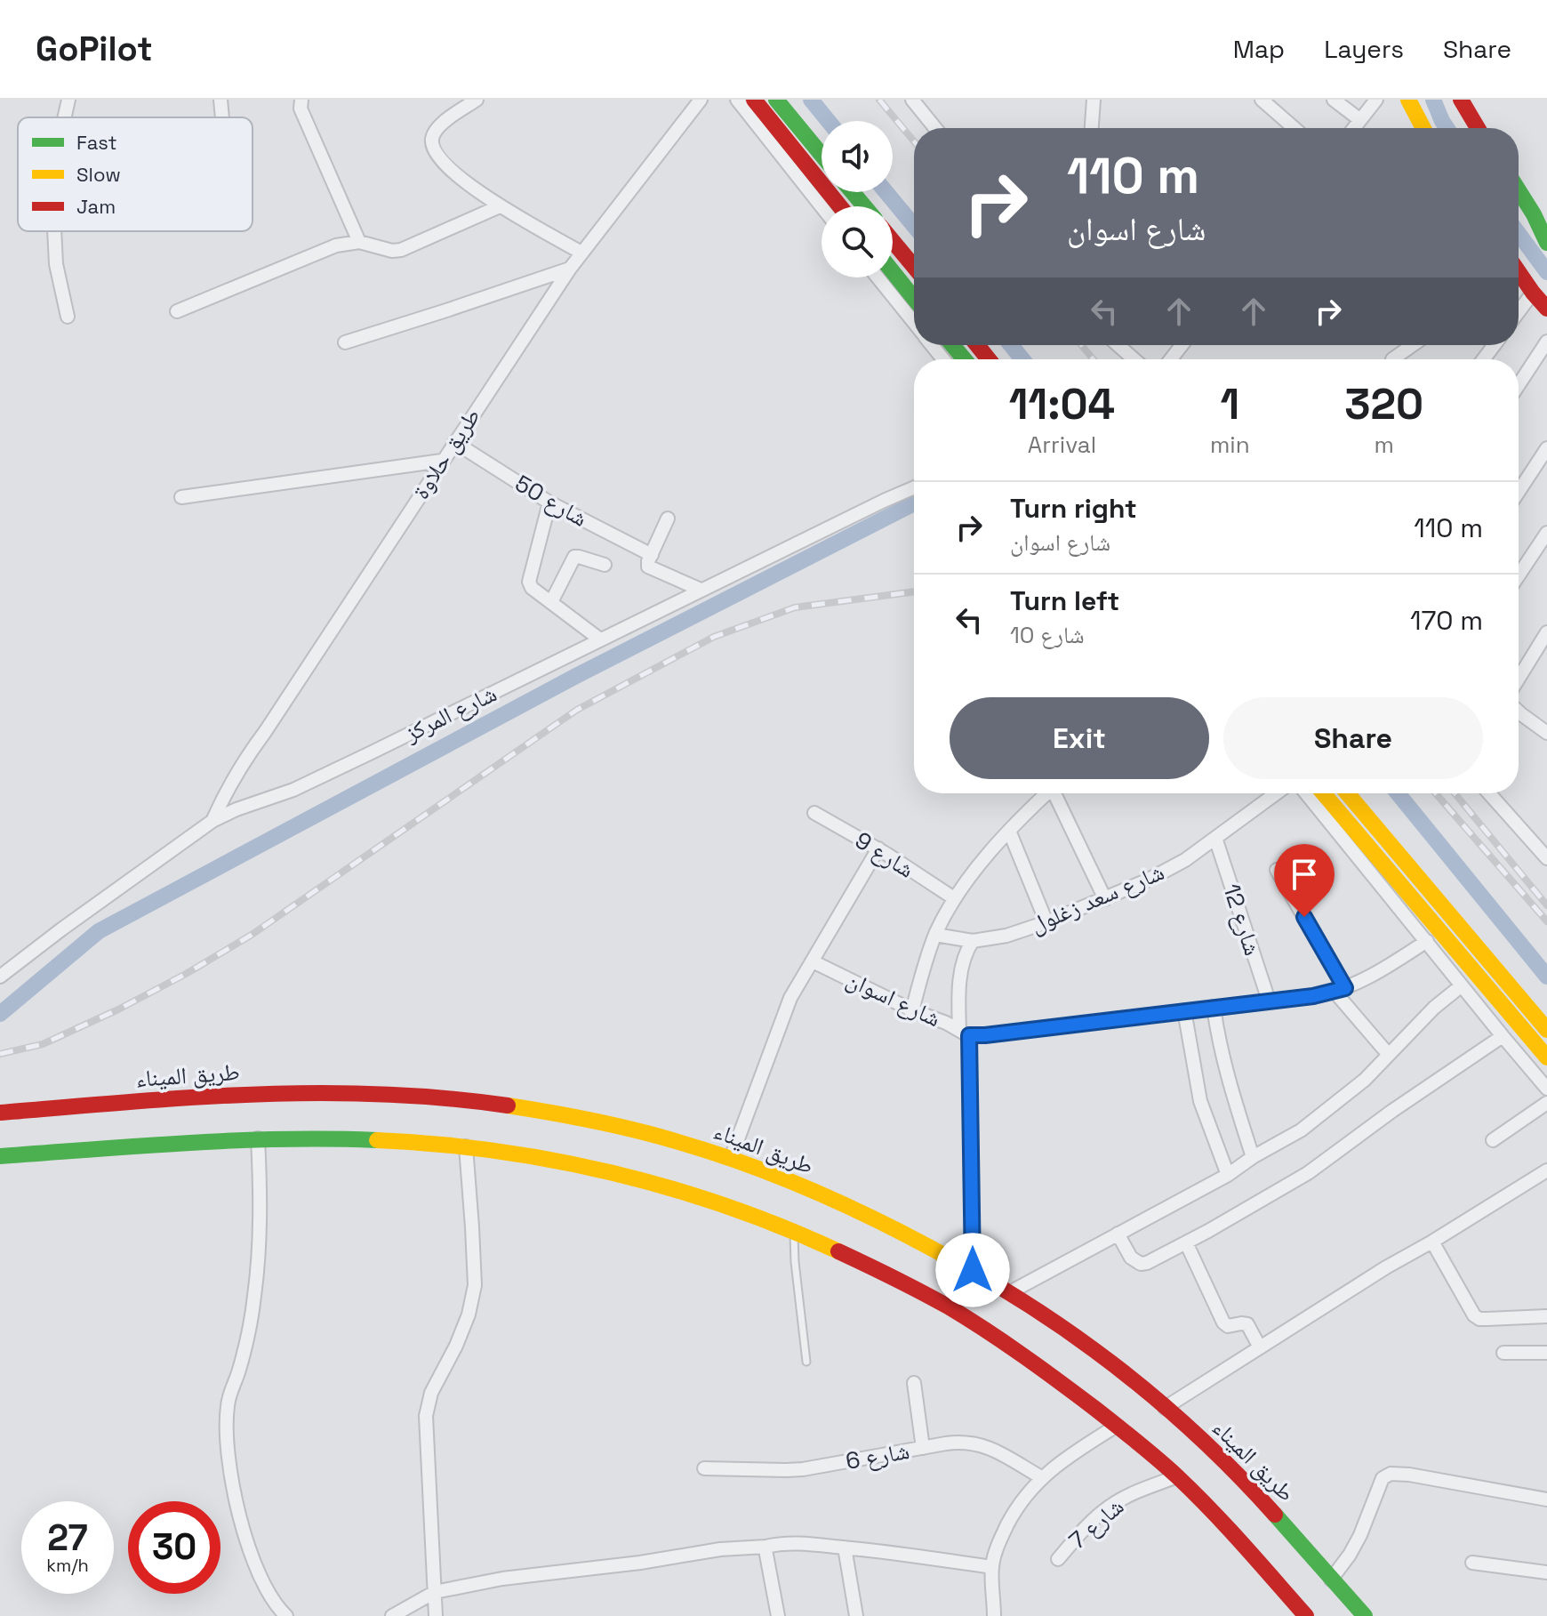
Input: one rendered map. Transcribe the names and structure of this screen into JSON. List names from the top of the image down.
{
  "streets": {
    "main road": ["طريق الميناء"],
    "street": [
      "طريق حلاوة",
      "شارع 50",
      "شارع المركز",
      "شارع 9",
      "شارع سعد زغلول",
      "شارع 12",
      "شارع اسوان",
      "شارع 6",
      "شارع 7"
    ]
  },
  "crossings": [
    ["طريق حلاوة", "شارع 50"],
    ["طريق حلاوة", "شارع المركز"],
    ["شارع سعد زغلول", "شارع 12"],
    ["شارع 12", "شارع اسوان"]
  ],
  "legend": ["Fast", "Slow", "Jam"],
  "page": {
    "header": "GoPilot",
    "nav": ["Map", "Layers", "Share"],
    "turn": ["110 m", "شارع اسوان"],
    "eta": [
      "11:04",
      "Arrival",
      "1",
      "min",
      "320",
      "m"
    ],
    "list": [
      {
        "name": "Turn right",
        "note": "شارع اسوان",
        "value": "110 m"
      },
      {
        "name": "Turn left",
        "note": "شارع 10",
        "value": "170 m"
      }
    ],
    "buttons": ["Exit", "Share"],
    "speed": "27 km/h",
    "limit": "30"
  }
}
